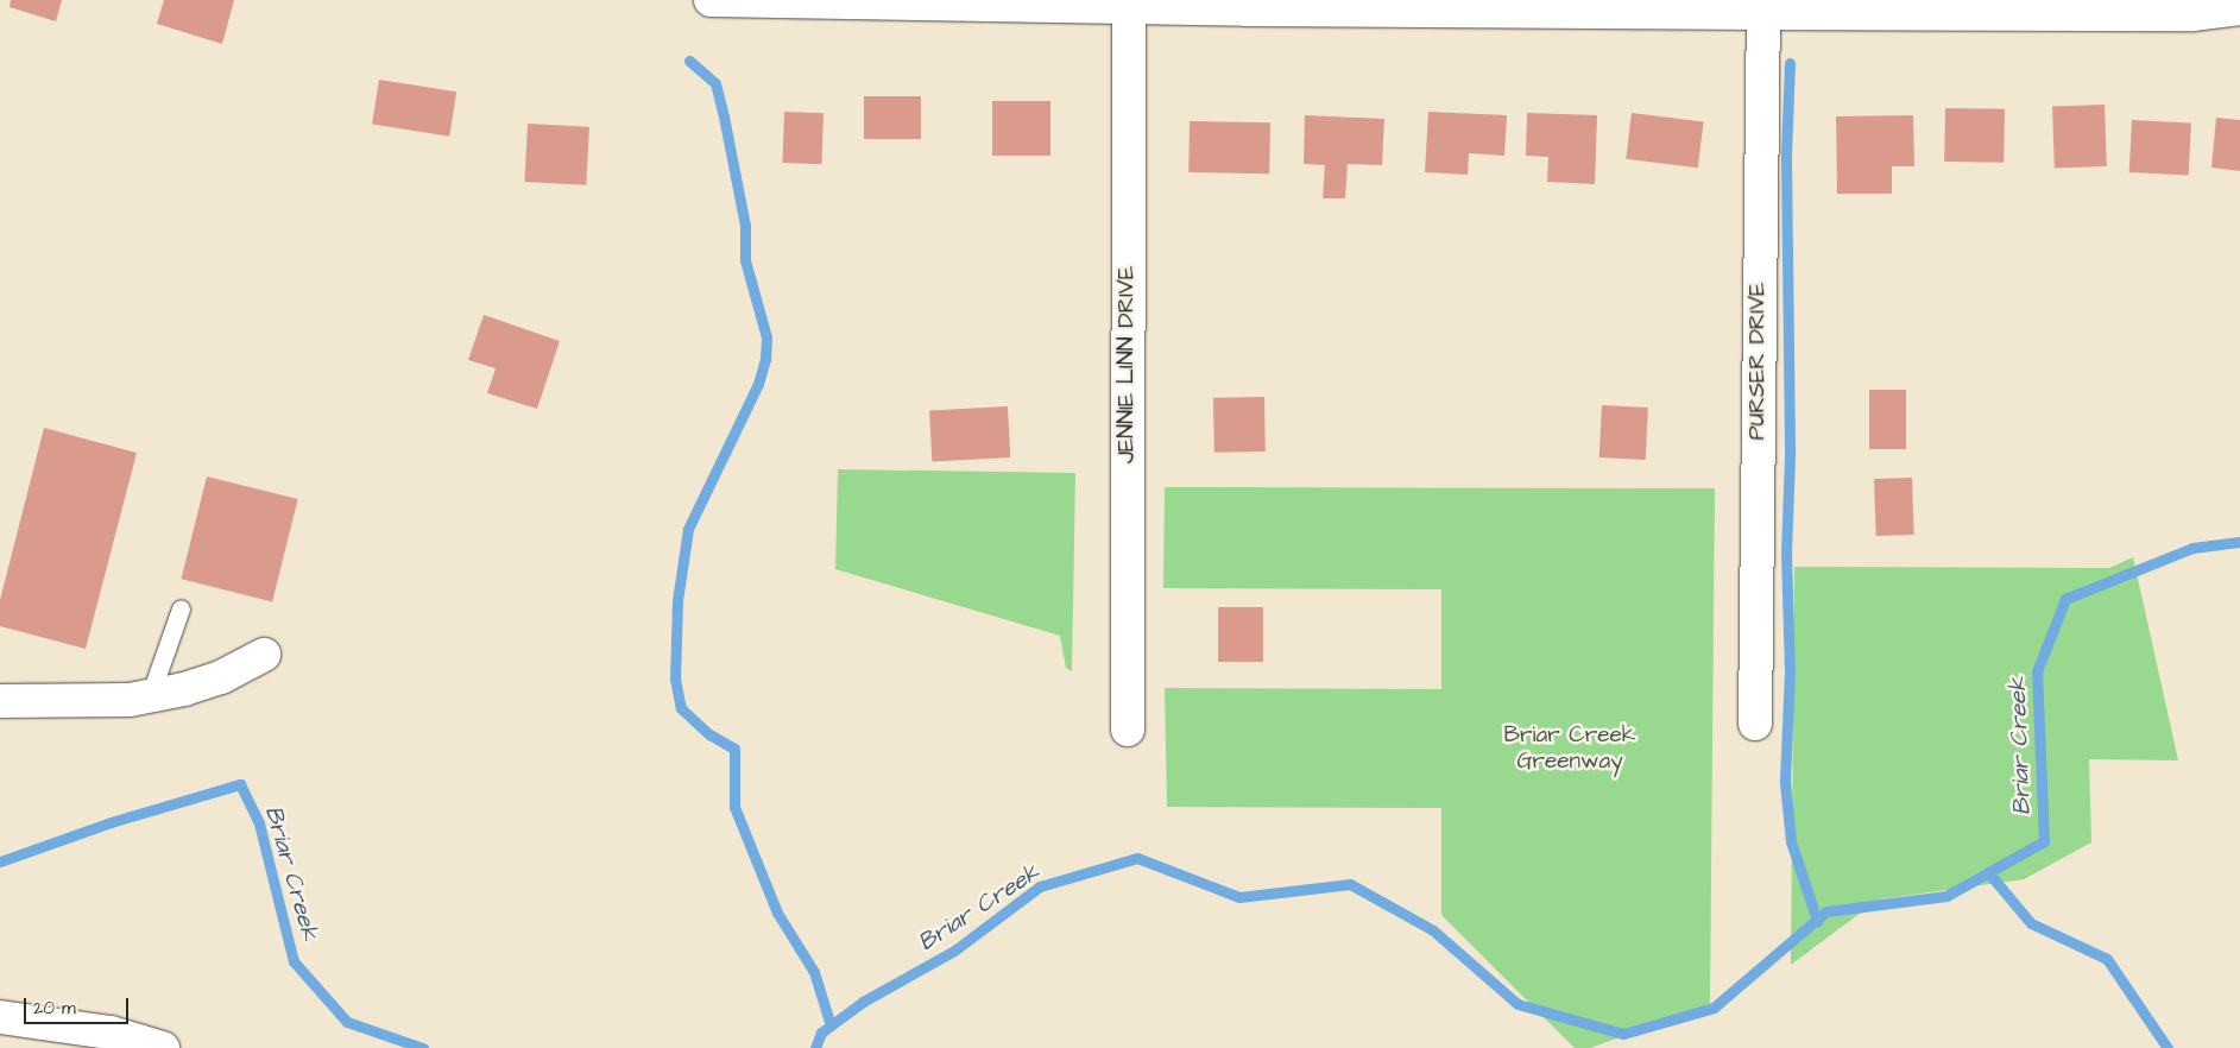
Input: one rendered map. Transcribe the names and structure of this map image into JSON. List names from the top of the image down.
{
  "streets": {
    "street": ["PURSER DRIVE", "JENNIE LINN DRIVE"]
  },
  "water": ["Briar Creek"],
  "parks": ["Briar Creek Greenway"],
  "scale_bar": "20 m"
}
